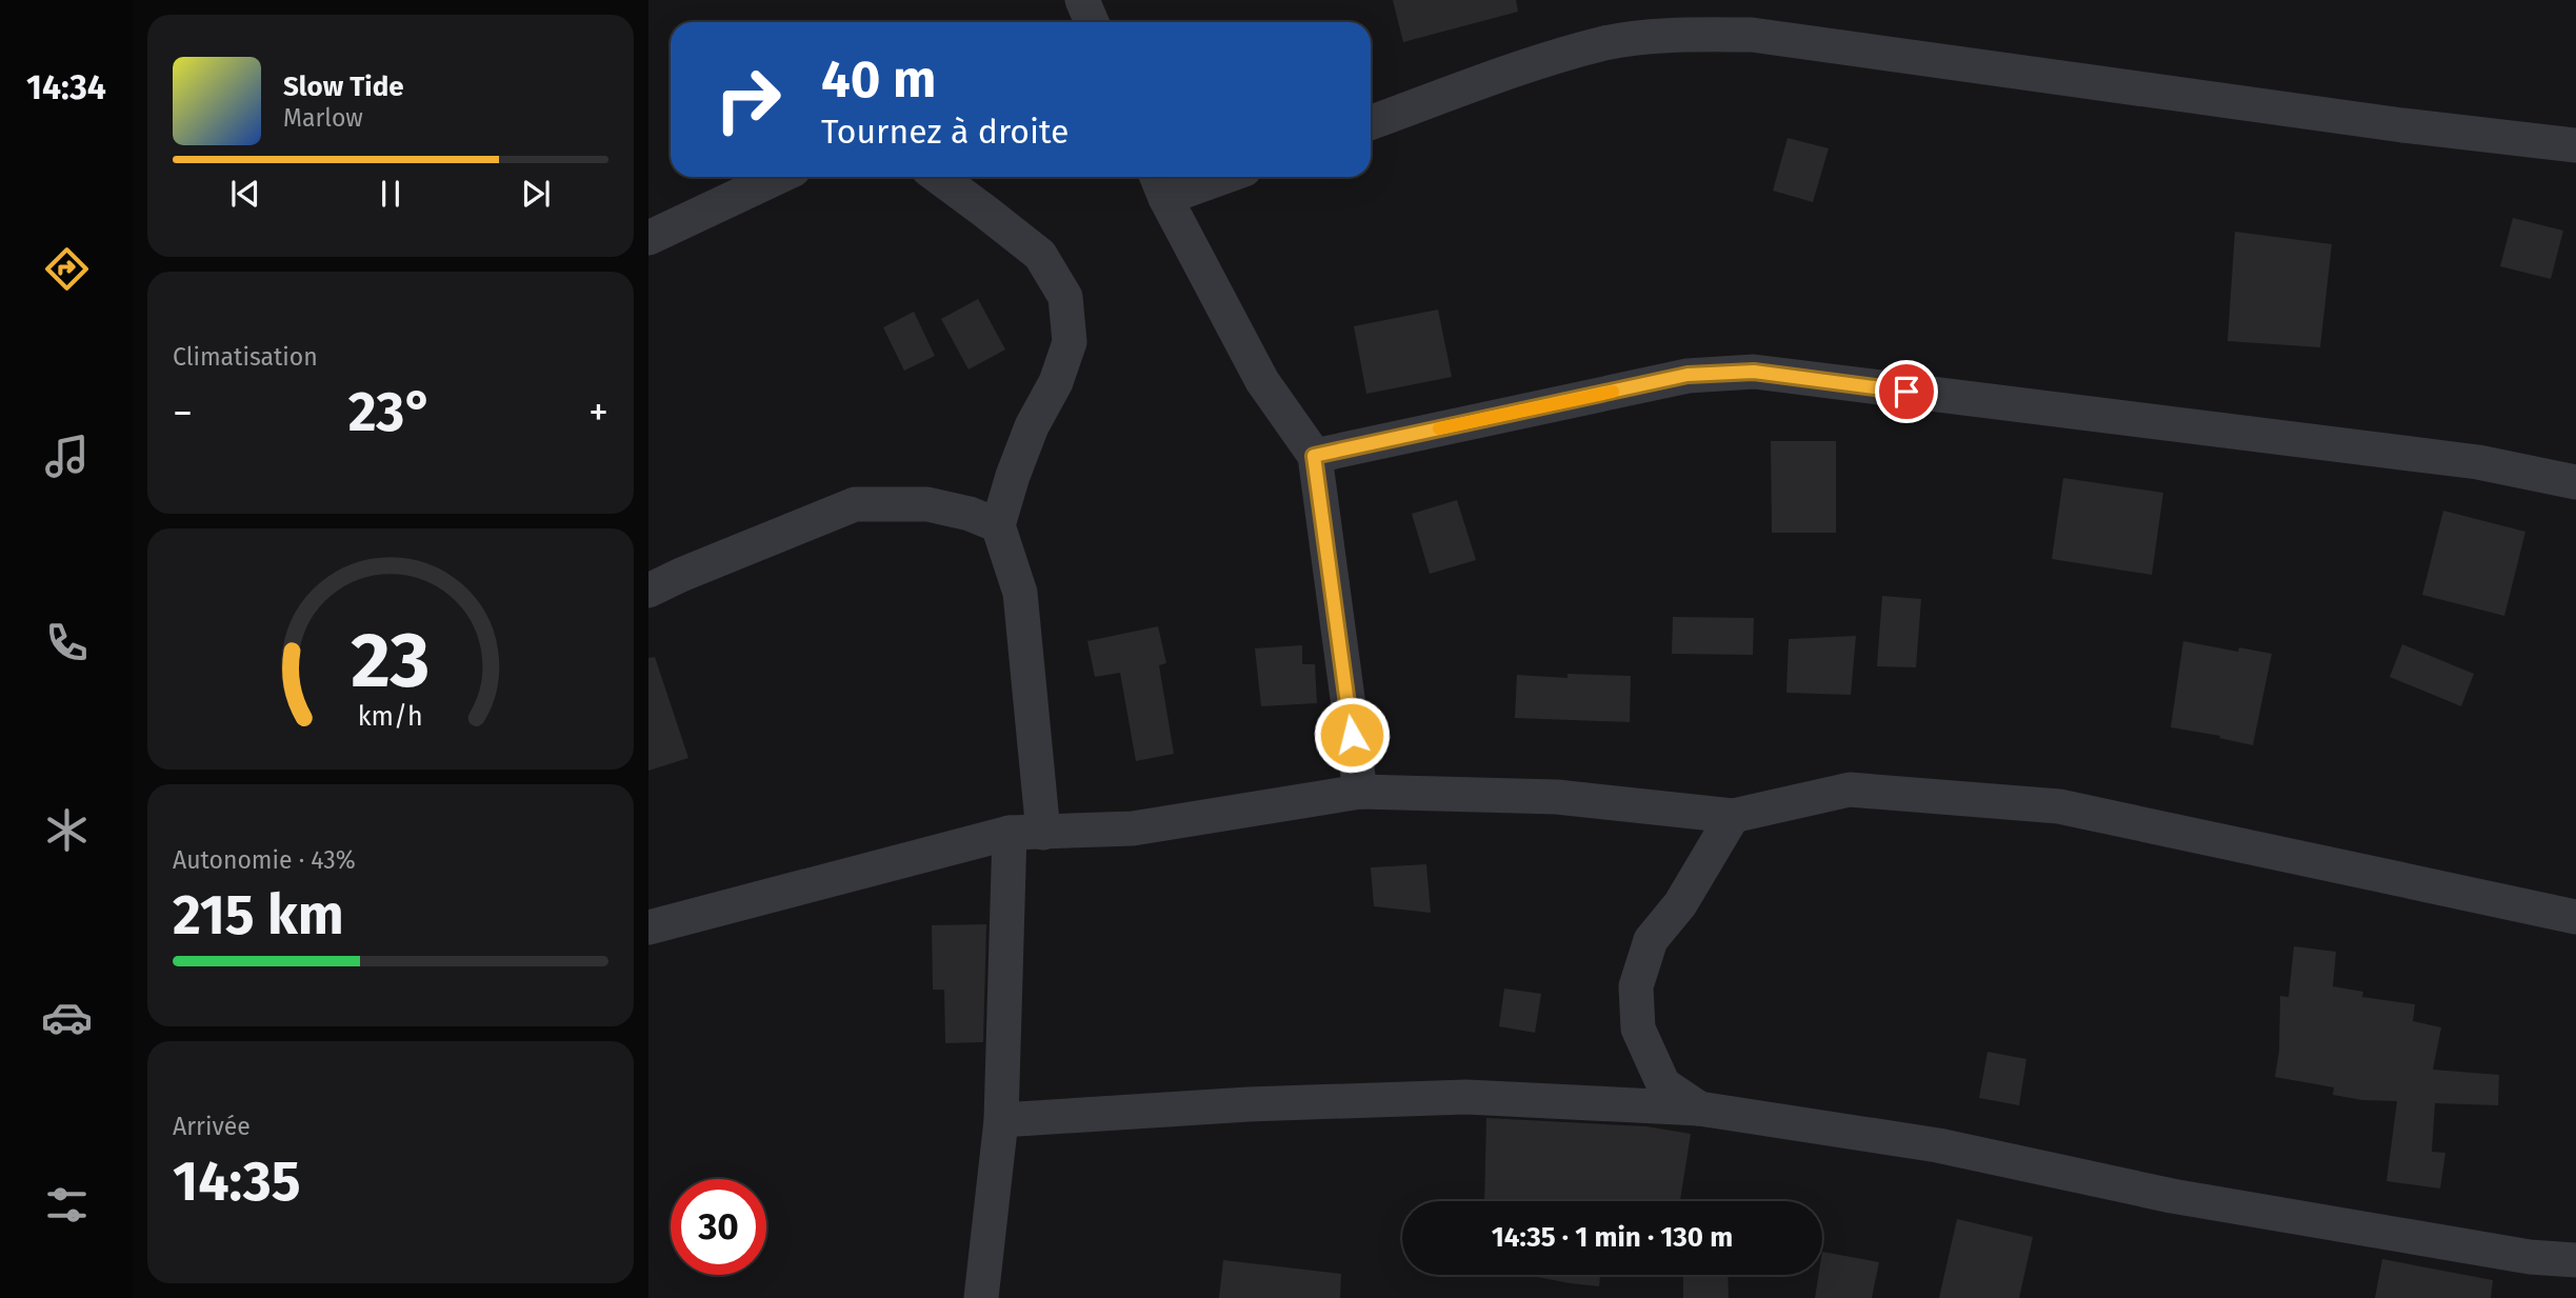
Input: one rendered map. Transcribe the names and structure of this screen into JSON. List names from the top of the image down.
{
  "page": {
    "tabs": "14:34",
    "turn": ["40 m", "Tournez à droite"],
    "song": ["Slow Tide", "Marlow"],
    "tile": [
      "Climatisation",
      ["Autonomie · 43%", "215 km"],
      ["Arrivée", "14:35"]
    ],
    "heat": ["−", "23°", "+"],
    "limit": "30",
    "trip": "14:35 · 1 min · 130 m",
    "gauge": ["23", "km/h"]
  }
}
